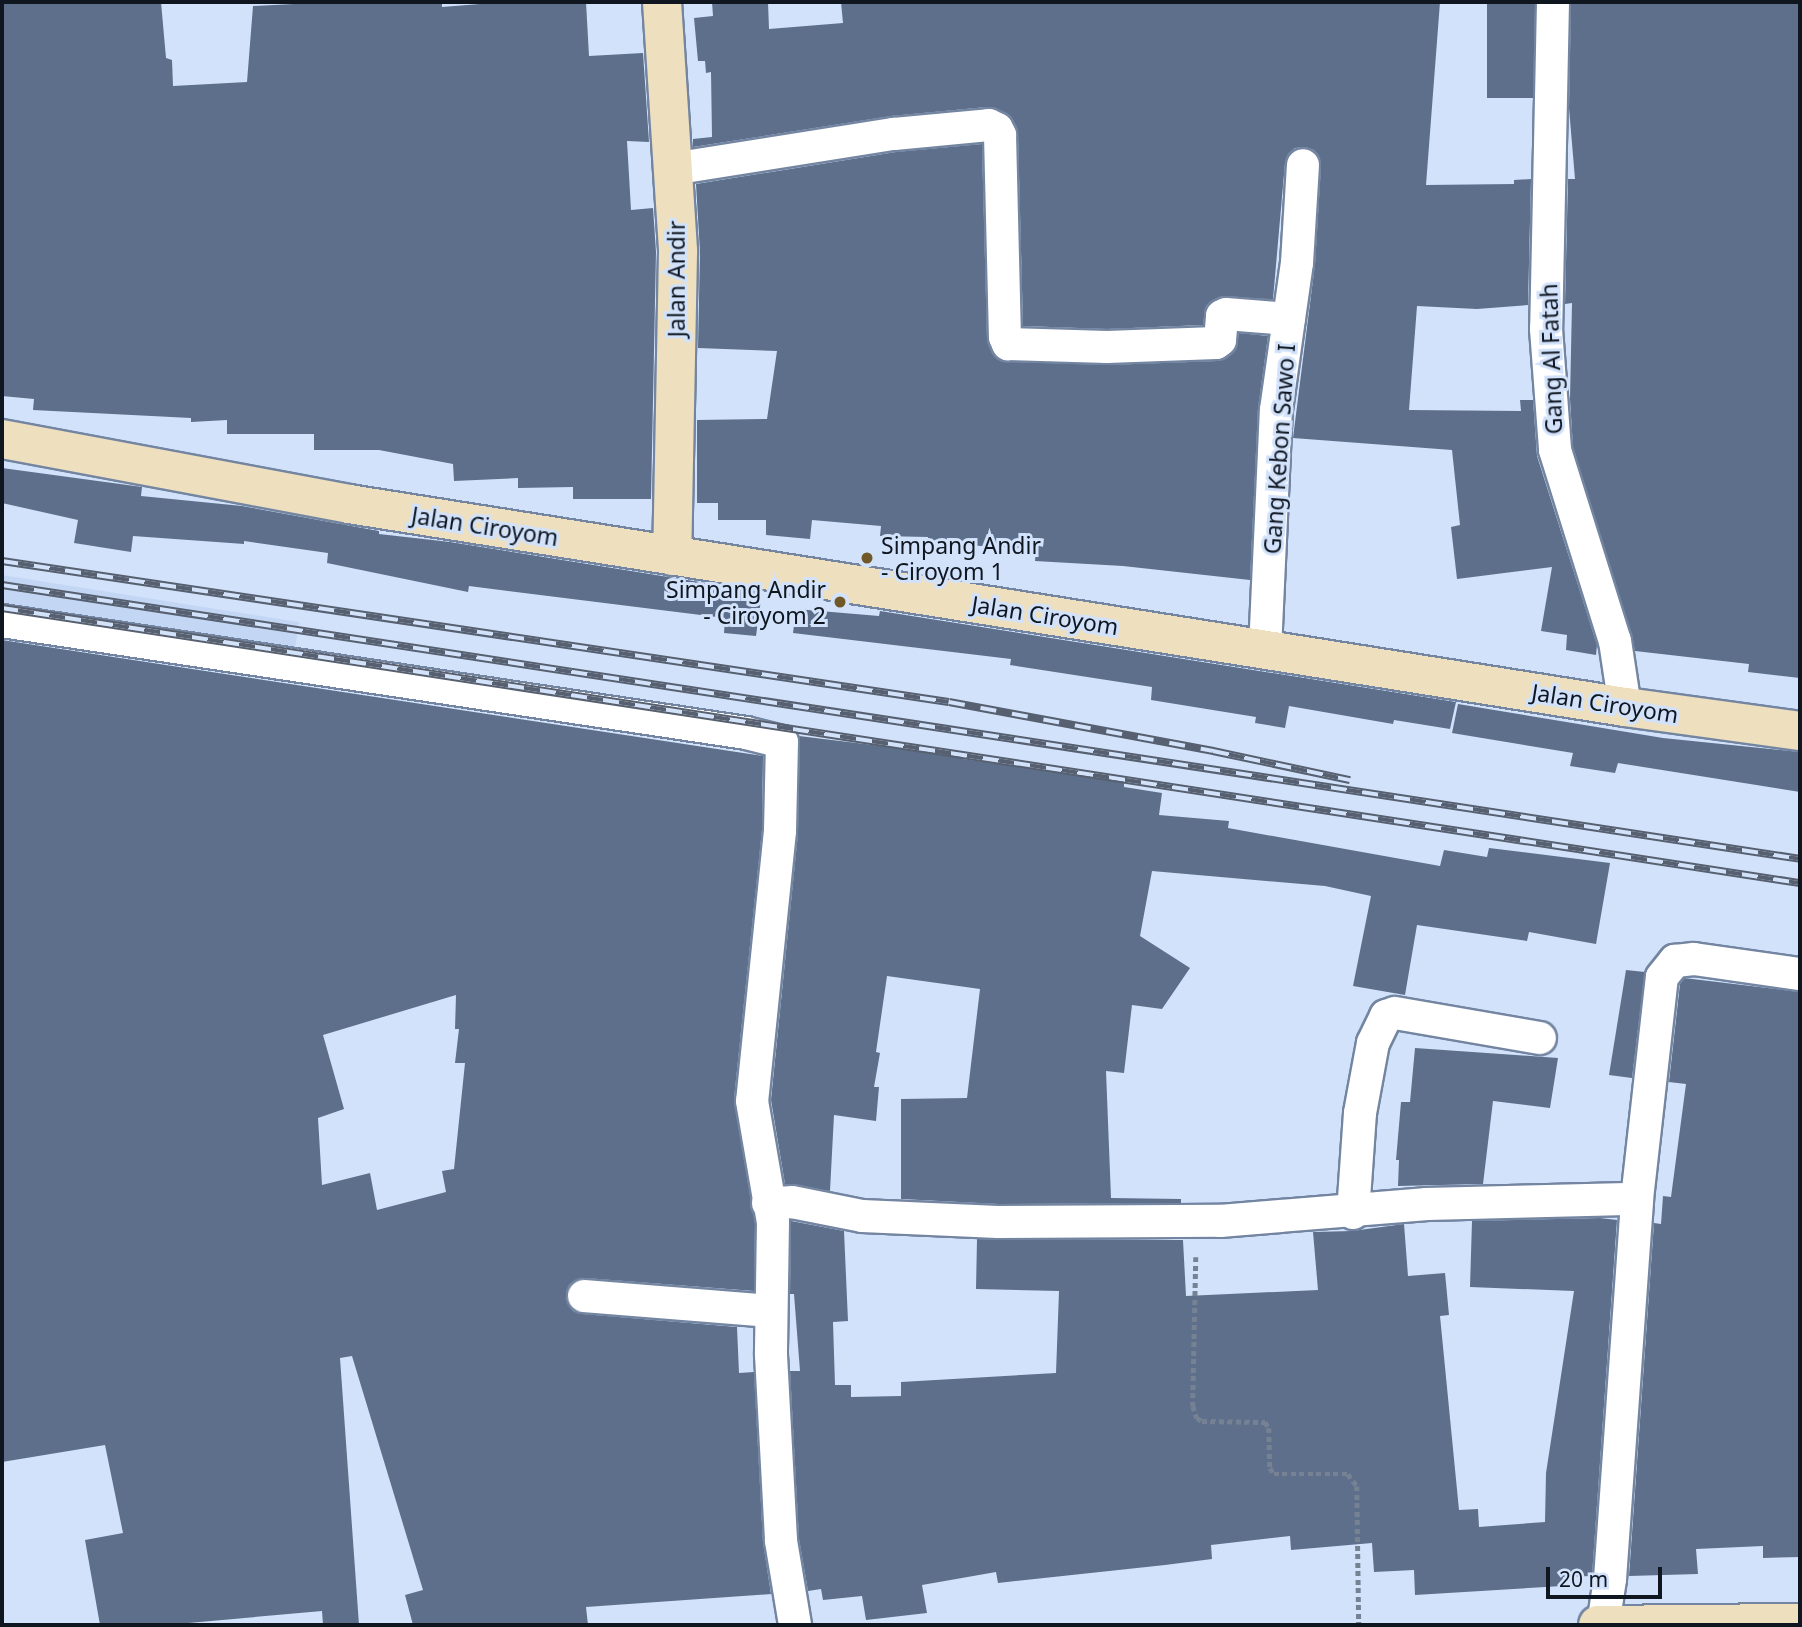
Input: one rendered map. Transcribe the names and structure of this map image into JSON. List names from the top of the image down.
{
  "streets": {
    "main road": ["Jalan Andir", "Jalan Ciroyom"],
    "street": ["Gang Al Fatah", "Gang Kebon Sawo I"]
  },
  "crossings": [
    ["Jalan Andir", "Jalan Ciroyom"],
    ["Gang Al Fatah", "Jalan Ciroyom"],
    ["Gang Kebon Sawo I", "Jalan Ciroyom"]
  ],
  "places": ["Simpang Andir - Ciroyom 1", "Simpang Andir - Ciroyom 2"],
  "scale_bar": "20 m"
}
